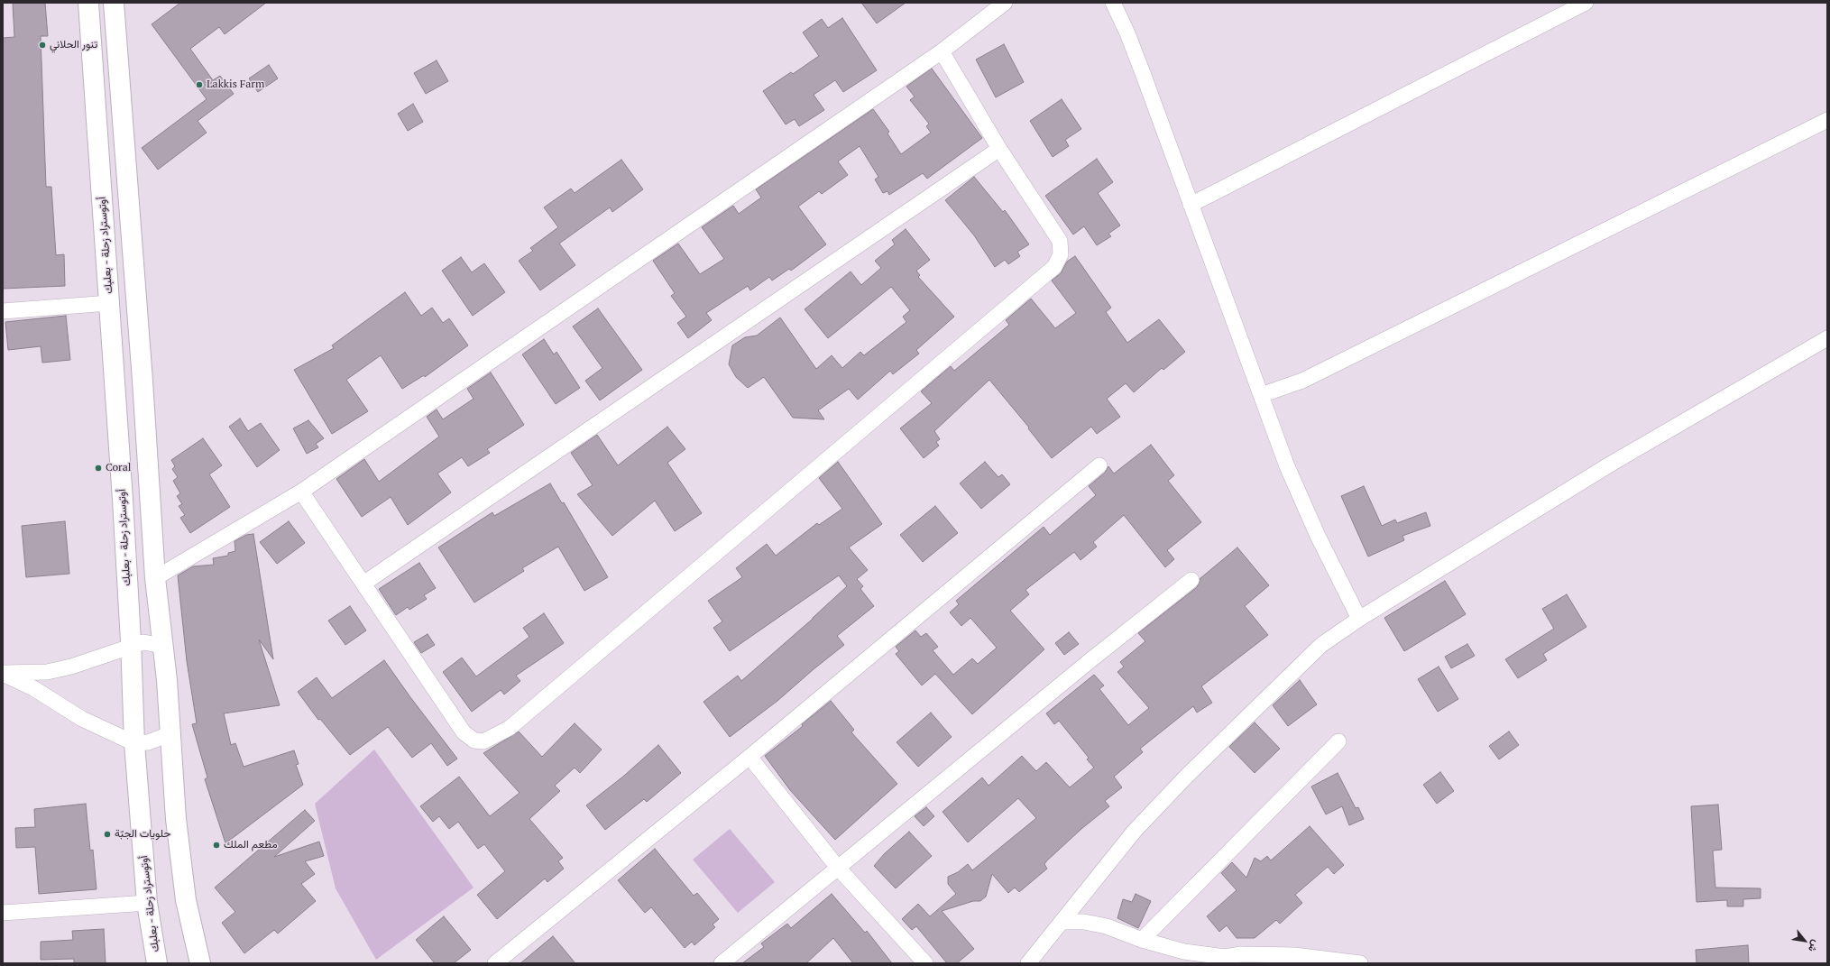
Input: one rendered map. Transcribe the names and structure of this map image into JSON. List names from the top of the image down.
{
  "streets": {
    "highway": ["أوتوستراد زحلة - بعلبك"]
  },
  "places": [
    "تنور الحلاني",
    "Lakkis Farm",
    "Coral",
    "حلويات الجبّة",
    "مطعم الملك"
  ],
  "north": "bottom right"
}
